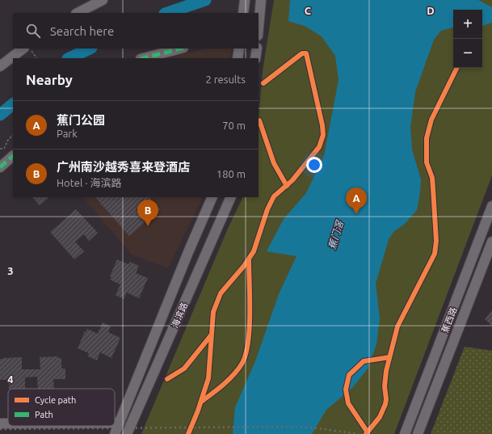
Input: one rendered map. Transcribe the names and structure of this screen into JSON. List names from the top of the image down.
{
  "streets": {
    "street": ["海滨路", "蕉西路"]
  },
  "water": ["蕉门滘"],
  "legend": ["Cycle path", "Path"],
  "page": {
    "map_buttons": ["+", "−"],
    "search": "Search here",
    "heading": ["Nearby", "2 results"],
    "list": [
      {
        "mark": "A",
        "name": "蕉门公园",
        "note": "Park",
        "value": "70 m"
      },
      {
        "mark": "B",
        "name": "广州南沙越秀喜来登酒店",
        "note": "Hotel · 海滨路",
        "value": "180 m"
      }
    ],
    "pins": ["A", "B"]
  },
  "grid": {
    "columns": ["C", "D"],
    "rows": ["3", "4"]
  }
}
